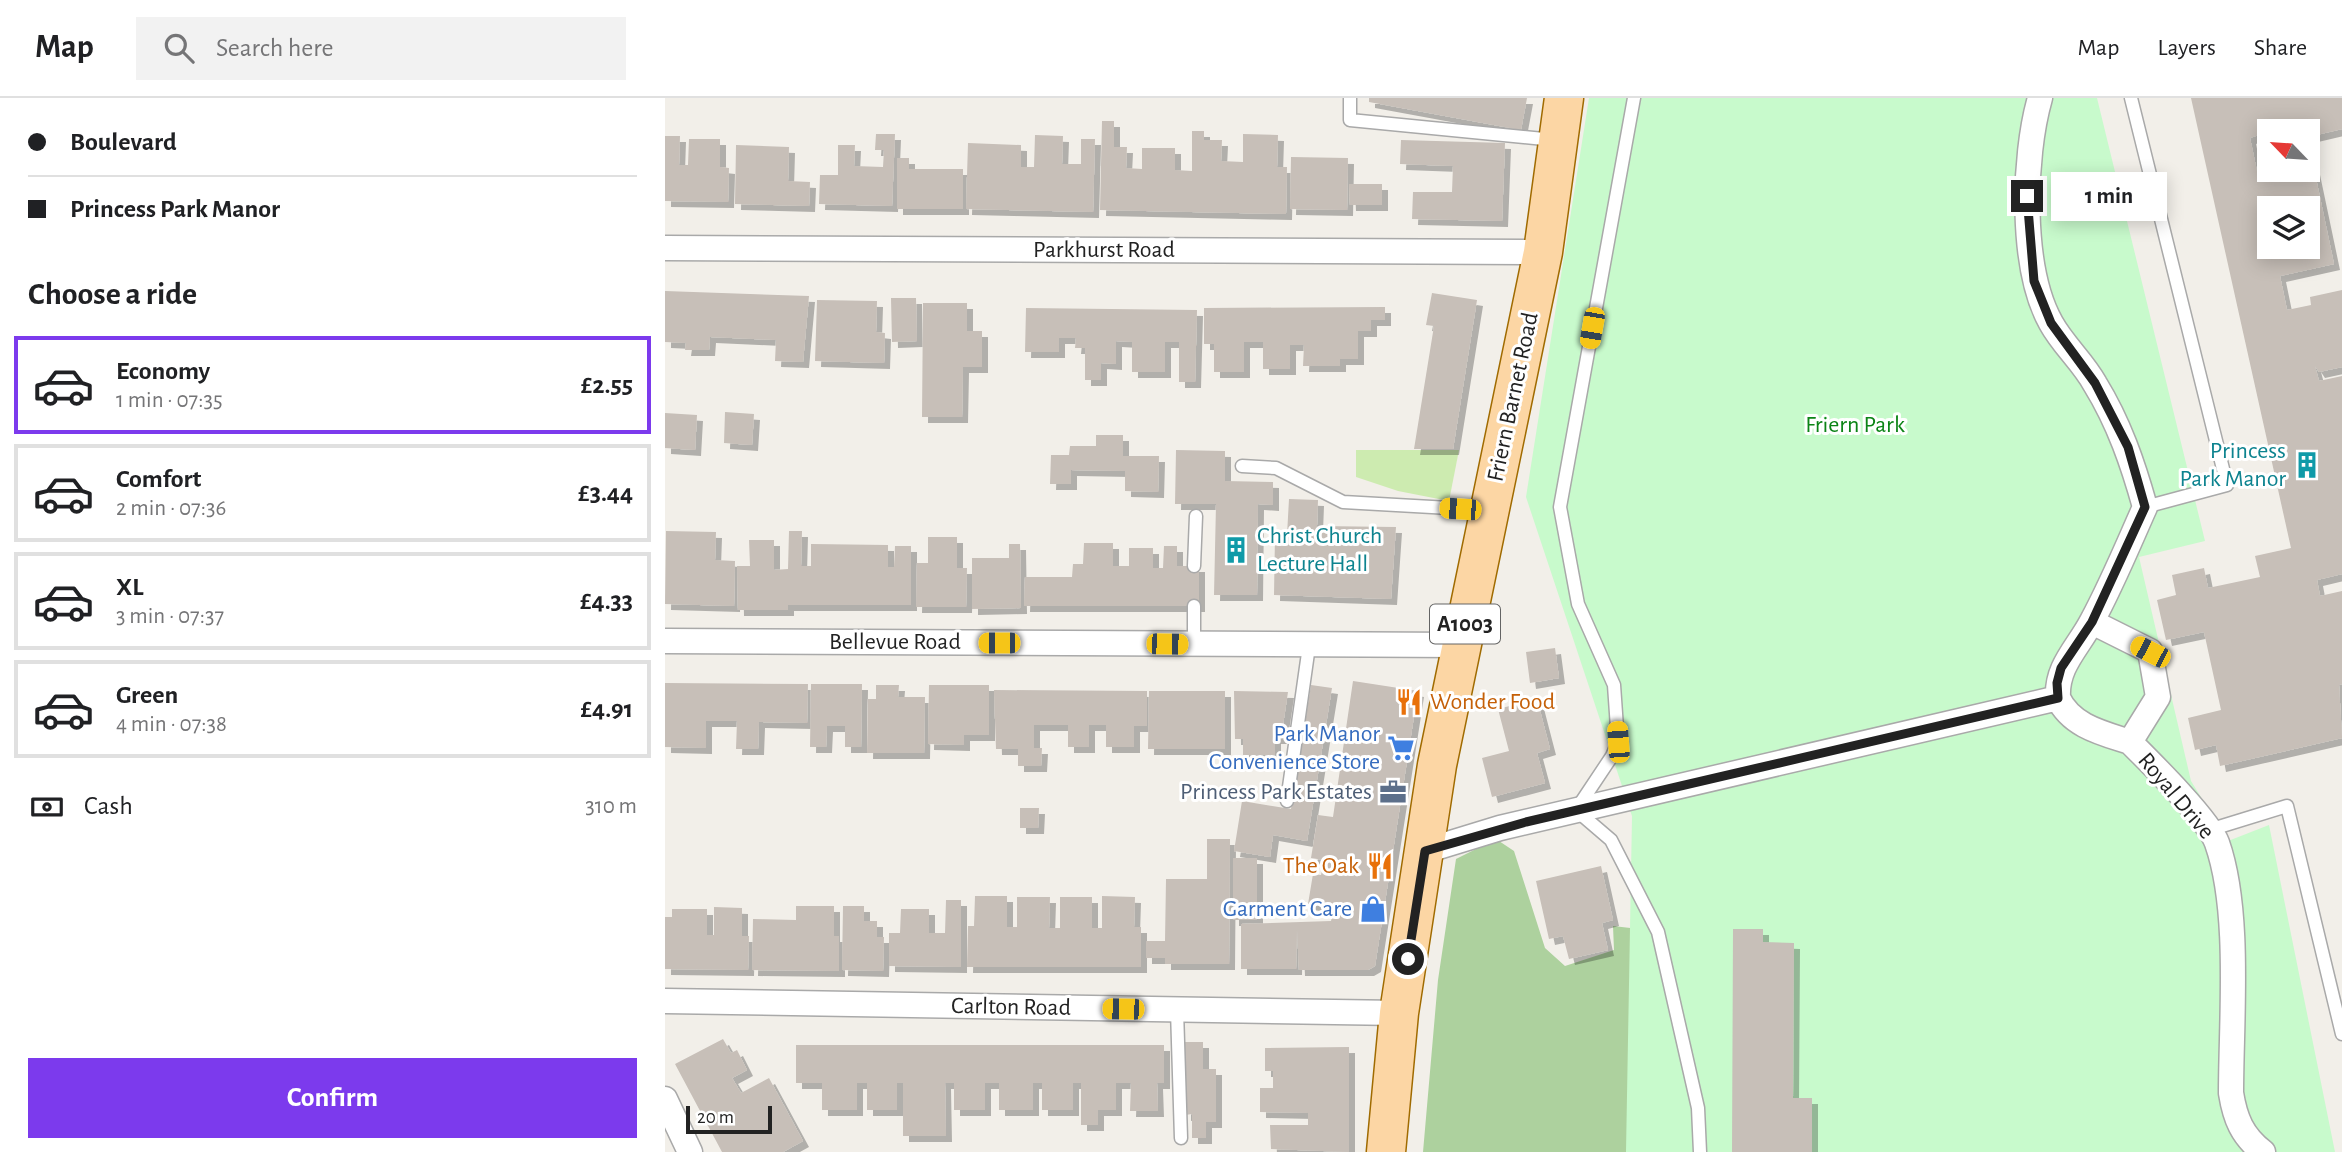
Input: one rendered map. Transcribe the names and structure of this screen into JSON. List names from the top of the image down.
{
  "streets": {
    "main road": ["Friern Barnet Road", "A1003"],
    "street": [
      "Parkhurst Road",
      "Bellevue Road",
      "Royal Drive",
      "Carlton Road"
    ]
  },
  "crossings": [
    ["Parkhurst Road", "Friern Barnet Road"],
    ["Friern Barnet Road", "Bellevue Road"],
    ["Friern Barnet Road", "Carlton Road"]
  ],
  "parks": ["Friern Park"],
  "places": {
    "building": ["Princess Park Manor", "Christ Church Lecture Hall"],
    "restaurant": ["Wonder Food", "The Oak"],
    "supermarket": ["Park Manor Convenience Store"],
    "office": ["Princess Park Estates"],
    "shop": ["Garment Care"]
  },
  "scale_bar": "20 m",
  "north": "top left",
  "page": {
    "header": "Map",
    "search": "Search here",
    "nav": ["Map", "Layers", "Share"],
    "banner": ["Boulevard", "Princess Park Manor"],
    "bubble": "1 min",
    "heading": "Choose a ride",
    "list": [
      {
        "name": "Economy",
        "note": "1 min · 07:35",
        "value": "£2.55"
      },
      {
        "name": "Comfort",
        "note": "2 min · 07:36",
        "value": "£3.44"
      },
      {
        "name": "XL",
        "note": "3 min · 07:37",
        "value": "£4.33"
      },
      {
        "name": "Green",
        "note": "4 min · 07:38",
        "value": "£4.91"
      }
    ],
    "pay": ["Cash", "310 m"],
    "buttons": "Confirm",
    "scale": "20 m"
  }
}
